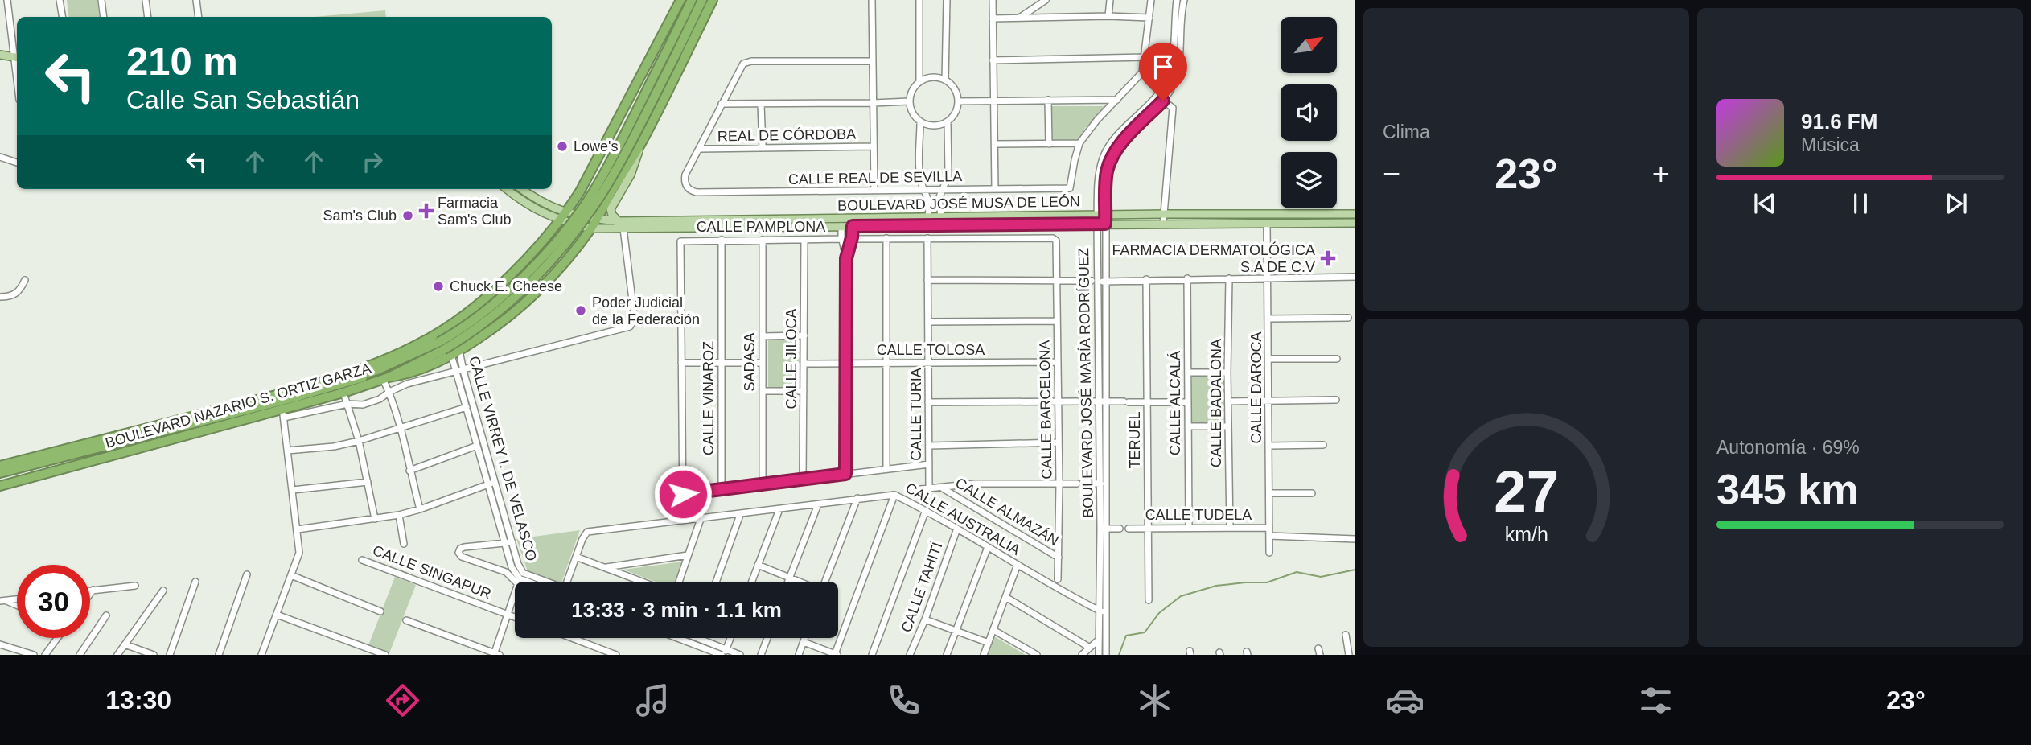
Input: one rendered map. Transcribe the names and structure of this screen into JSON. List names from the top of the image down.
{
  "streets": {
    "highway": ["BOULEVARD NAZARIO S. ORTIZ GARZA"],
    "main road": ["BOULEVARD JOSÉ MUSA DE LEÓN"],
    "street": [
      "REAL DE CÓRDOBA",
      "CALLE REAL DE SEVILLA",
      "CALLE PAMPLONA",
      "CALLE TOLOSA",
      "CALLE JILOCA",
      "SADASA",
      "BOULEVARD JOSÉ MARÍA RODRÍGUEZ",
      "CALLE DAROCA",
      "CALLE VINAROZ",
      "CALLE ALCALÁ",
      "CALLE BADALONA",
      "CALLE BARCELONA",
      "CALLE TURIA",
      "TERUEL",
      "CALLE VIRREY I. DE VELASCO",
      "CALLE ALMAZÁN",
      "CALLE TUDELA",
      "CALLE AUSTRALIA",
      "CALLE SINGAPUR",
      "CALLE TAHITÍ"
    ]
  },
  "crossings": [
    ["REAL DE CÓRDOBA", "CALLE REAL DE SEVILLA"],
    ["BOULEVARD JOSÉ MUSA DE LEÓN", "BOULEVARD JOSÉ MARÍA RODRÍGUEZ"],
    ["BOULEVARD JOSÉ MUSA DE LEÓN", "CALLE DAROCA"],
    ["CALLE PAMPLONA", "CALLE JILOCA"],
    ["CALLE PAMPLONA", "SADASA"],
    ["CALLE PAMPLONA", "CALLE VINAROZ"],
    ["CALLE TOLOSA", "CALLE JILOCA"],
    ["CALLE TOLOSA", "CALLE BARCELONA"],
    ["CALLE TOLOSA", "CALLE TURIA"],
    ["BOULEVARD JOSÉ MARÍA RODRÍGUEZ", "CALLE AUSTRALIA"],
    ["CALLE DAROCA", "CALLE TUDELA"],
    ["CALLE ALCALÁ", "CALLE TUDELA"],
    ["CALLE BADALONA", "CALLE TUDELA"],
    ["BOULEVARD NAZARIO S. ORTIZ GARZA", "CALLE VIRREY I. DE VELASCO"],
    ["CALLE BARCELONA", "CALLE TURIA"],
    ["CALLE BARCELONA", "CALLE ALMAZÁN"],
    ["TERUEL", "CALLE TUDELA"],
    ["CALLE AUSTRALIA", "CALLE TAHITÍ"]
  ],
  "places": {
    "other": [
      "Lowe's",
      "Sam's Club",
      "Chuck E. Cheese",
      "Poder Judicial de la Federación"
    ],
    "health": ["Farmacia Sam's Club", "FARMACIA DERMATOLÓGICA S.A DE C.V"]
  },
  "north": "top right",
  "page": {
    "tile": [
      "Clima",
      ["Autonomía · 69%", "345 km"]
    ],
    "turn": ["210 m", "Calle San Sebastián"],
    "song": ["91.6 FM", "Música"],
    "heat": ["−", "23°", "+"],
    "limit": "30",
    "trip": "13:33 · 3 min · 1.1 km",
    "tabs": ["13:30", "23°"],
    "gauge": ["27", "km/h"]
  }
}
